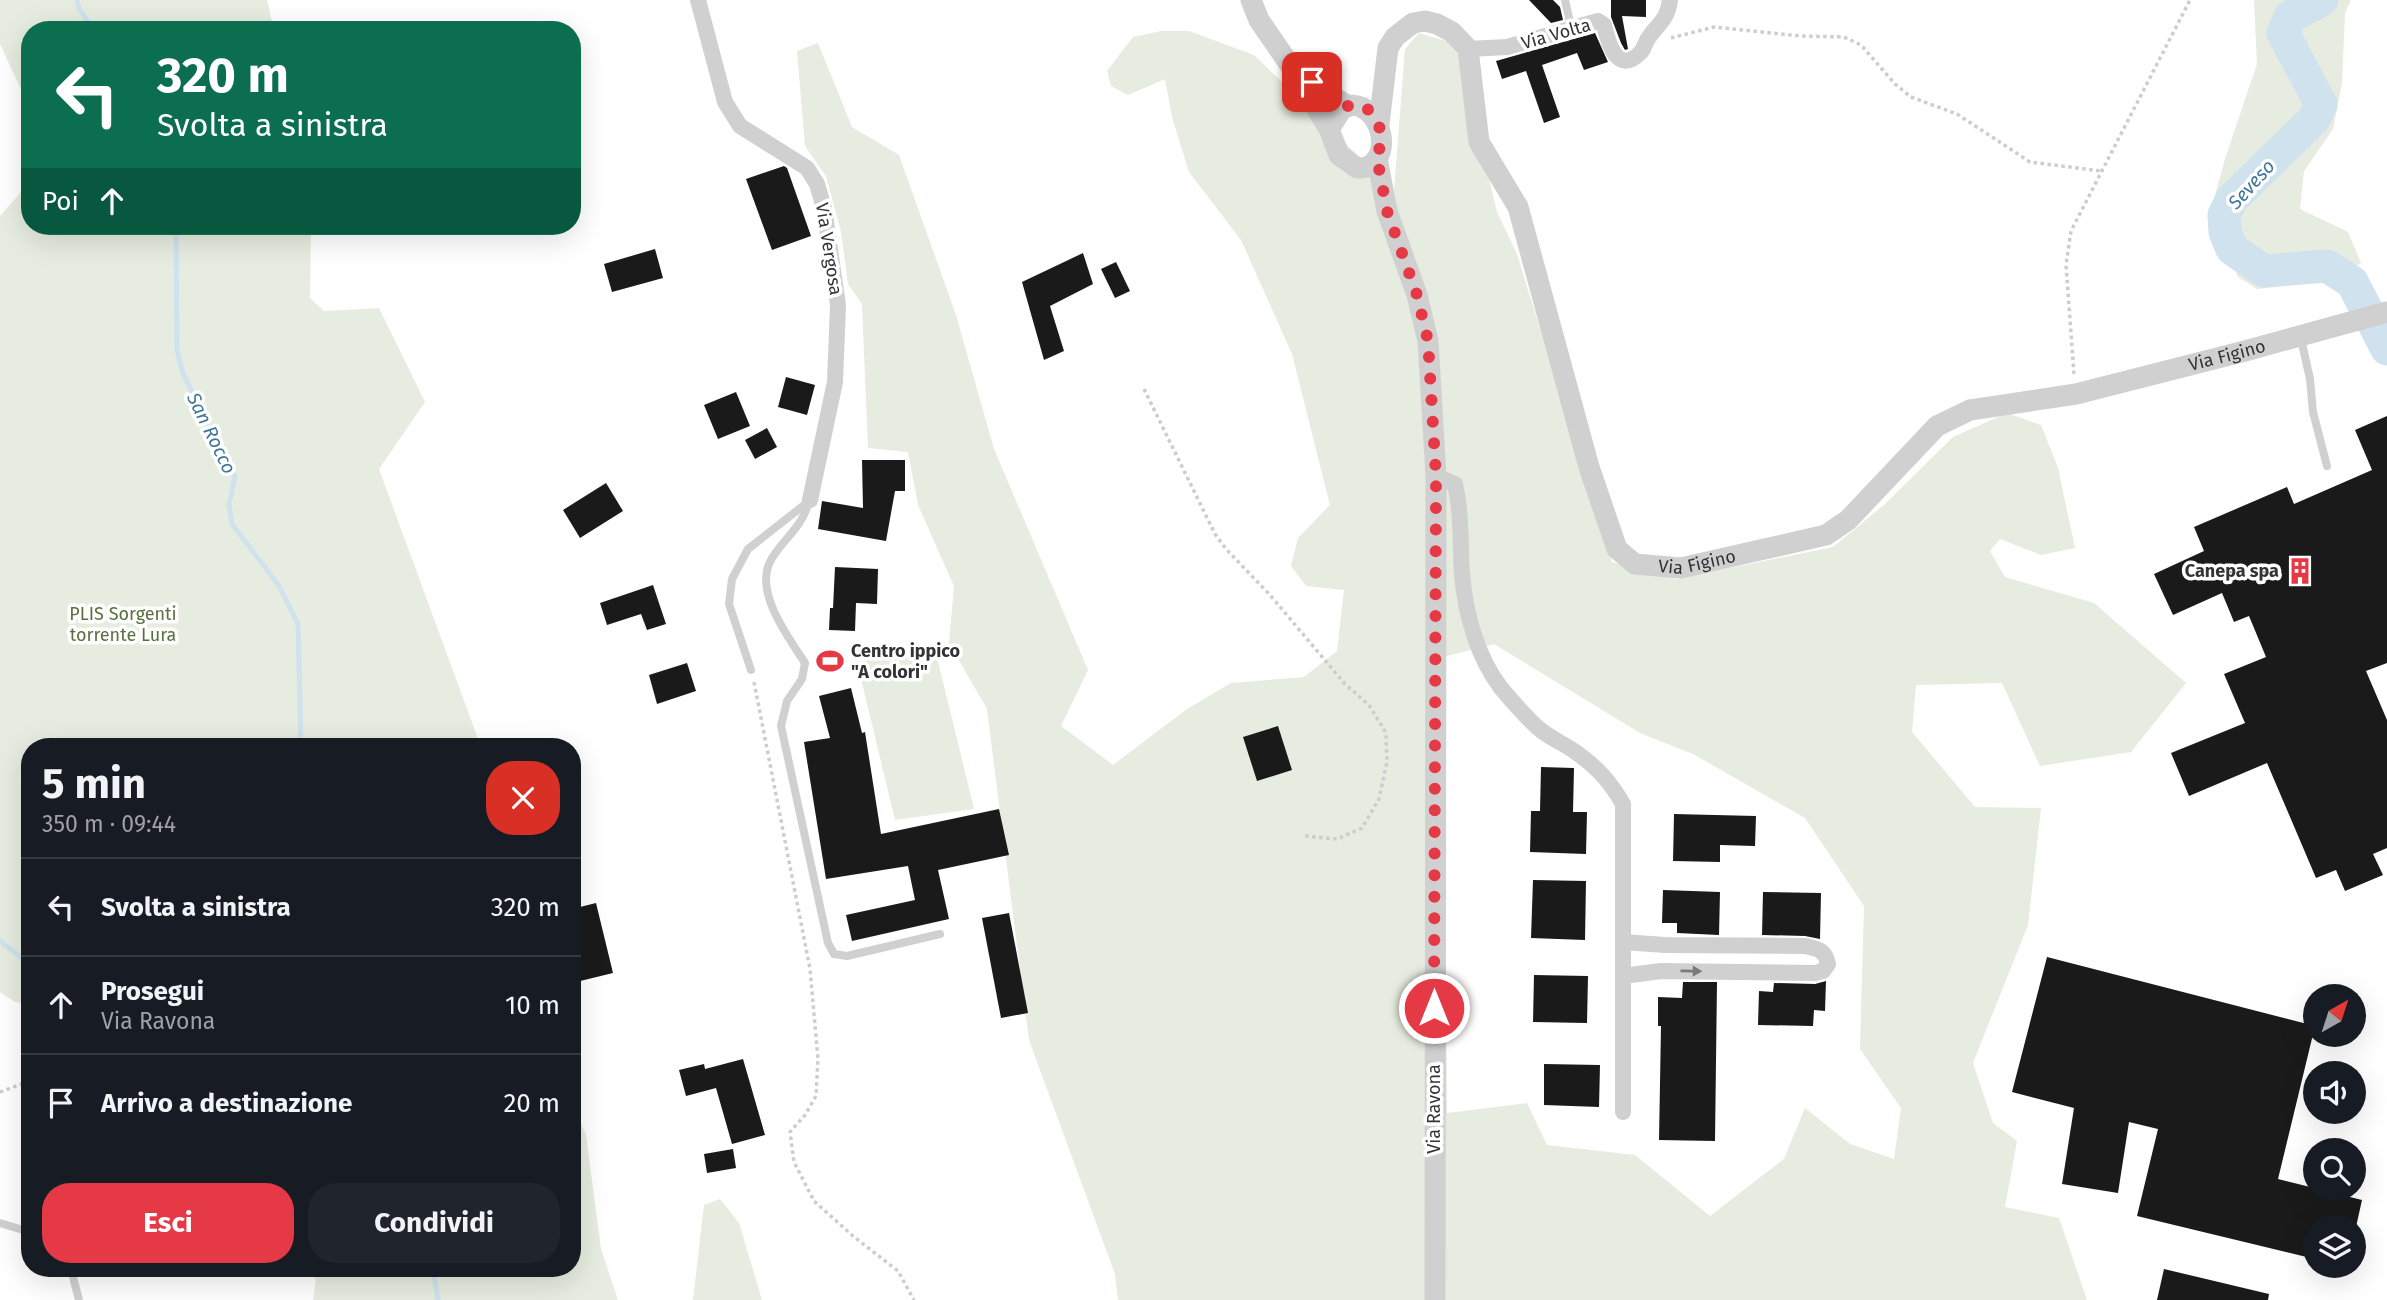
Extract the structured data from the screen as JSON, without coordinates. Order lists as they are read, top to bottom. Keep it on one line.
{"streets":{"street":["Via Volta","Via Vergosa","Via Figino","Via Ravona"]},"crossings":[["Via Volta","Via Figino"]],"water":["Seveso","San Rocco"],"parks":["PLIS Sorgenti torrente Lura"],"places":{"building":["Canepa spa"],"sports":["Centro ippico \"A colori\""]},"north":"top right","page":{"turn":["320 m","Svolta a sinistra"],"then":"Poi","heading":["5 min","350 m · 09:44"],"list":[{"name":"Svolta a sinistra","value":"320 m"},{"name":"Prosegui","note":"Via Ravona","value":"10 m"},{"name":"Arrivo a destinazione","value":"20 m"}],"buttons":["Esci","Condividi"]}}
